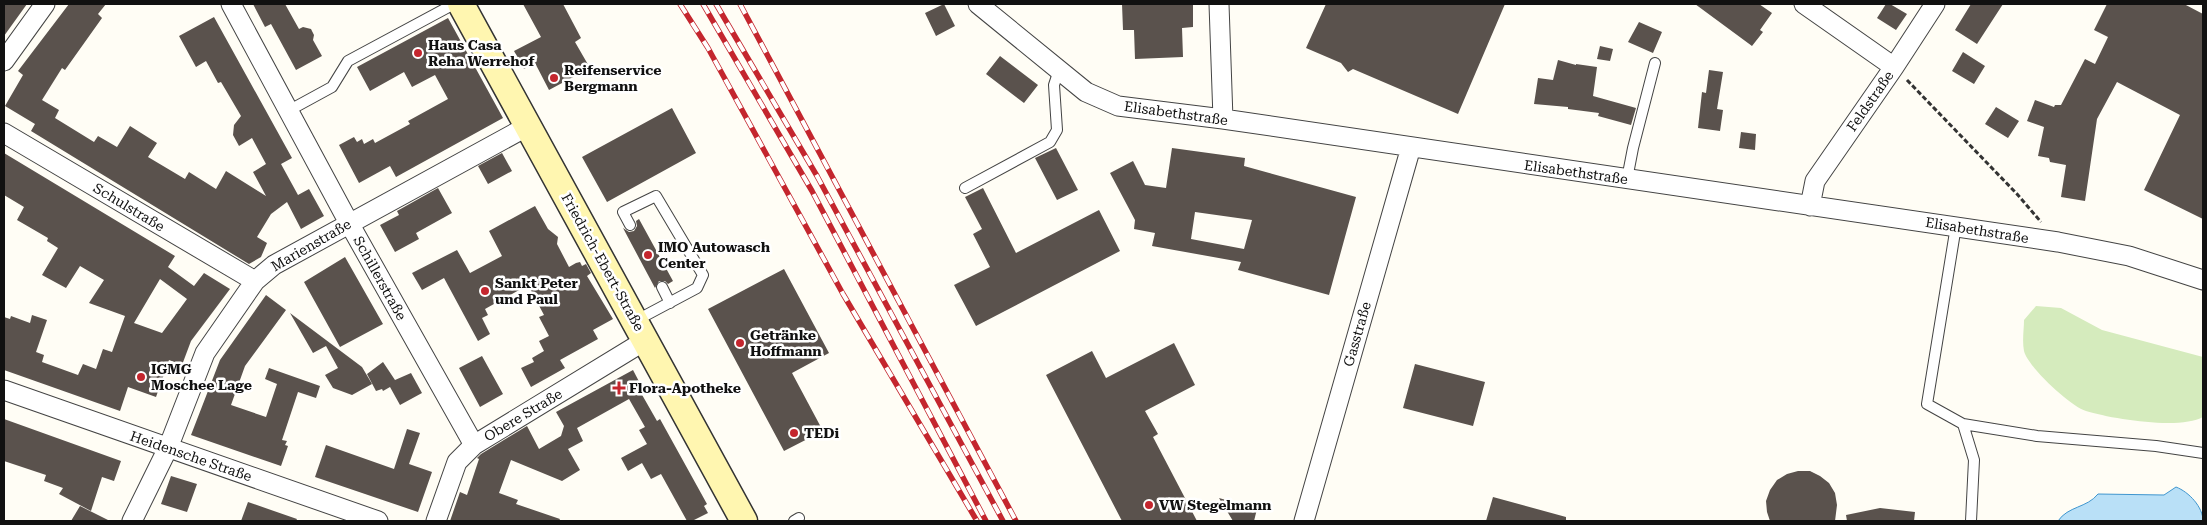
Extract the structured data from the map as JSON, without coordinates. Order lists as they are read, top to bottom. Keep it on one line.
{"streets":{"main road":["Friedrich-Ebert-Straße"],"street":["Feldstraße","Elisabethstraße","Schulstraße","Marienstraße","Schillerstraße","Gasstraße","Obere Straße","Heidensche Straße"]},"crossings":[["Feldstraße","Elisabethstraße"],["Elisabethstraße","Gasstraße"],["Schulstraße","Marienstraße"],["Marienstraße","Friedrich-Ebert-Straße"],["Marienstraße","Schillerstraße"],["Marienstraße","Heidensche Straße"],["Friedrich-Ebert-Straße","Obere Straße"],["Schillerstraße","Obere Straße"]],"places":{"other":["Haus Casa Reha Werrehof","Reifenservice Bergmann","IMO Autowasch Center","Sankt Peter und Paul","Getränke Hoffmann","IGMG Moschee Lage","TEDi","VW Stegelmann"],"health":["Flora-Apotheke"]}}
